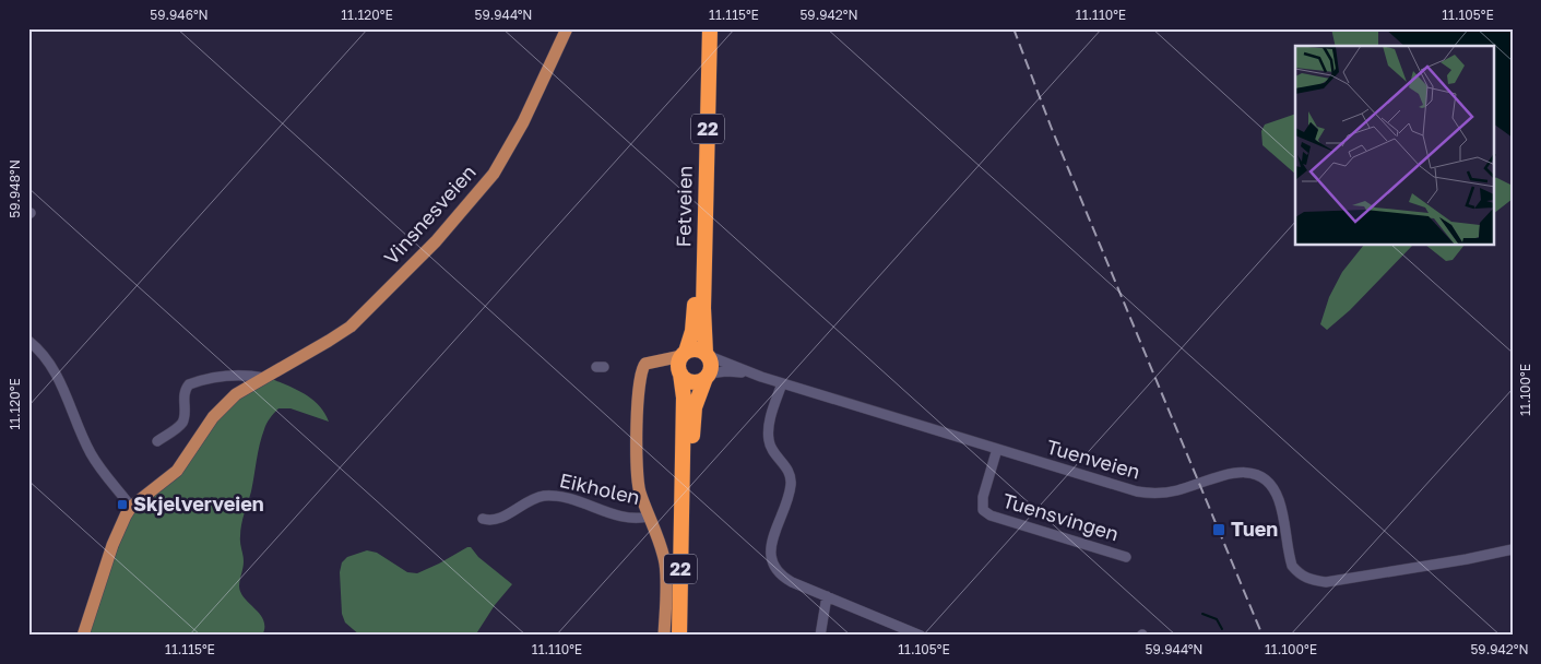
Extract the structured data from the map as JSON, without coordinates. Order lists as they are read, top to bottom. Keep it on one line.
{"streets":{"highway":["22","Fetveien"],"main road":["Vinsnesveien"],"street":["Tuenveien","Eikholen","Tuensvingen"]},"crossings":[["22","Fetveien"],["22","Tuenveien"],["Fetveien","Tuenveien"],["Tuenveien","Tuensvingen"]],"places":{"transit":["Skjelverveien","Tuen"]},"coordinates":["59.946°N","11.120°E","59.944°N","11.115°E","59.942°N","11.110°E","11.105°E","59.948°N","11.100°E"]}
